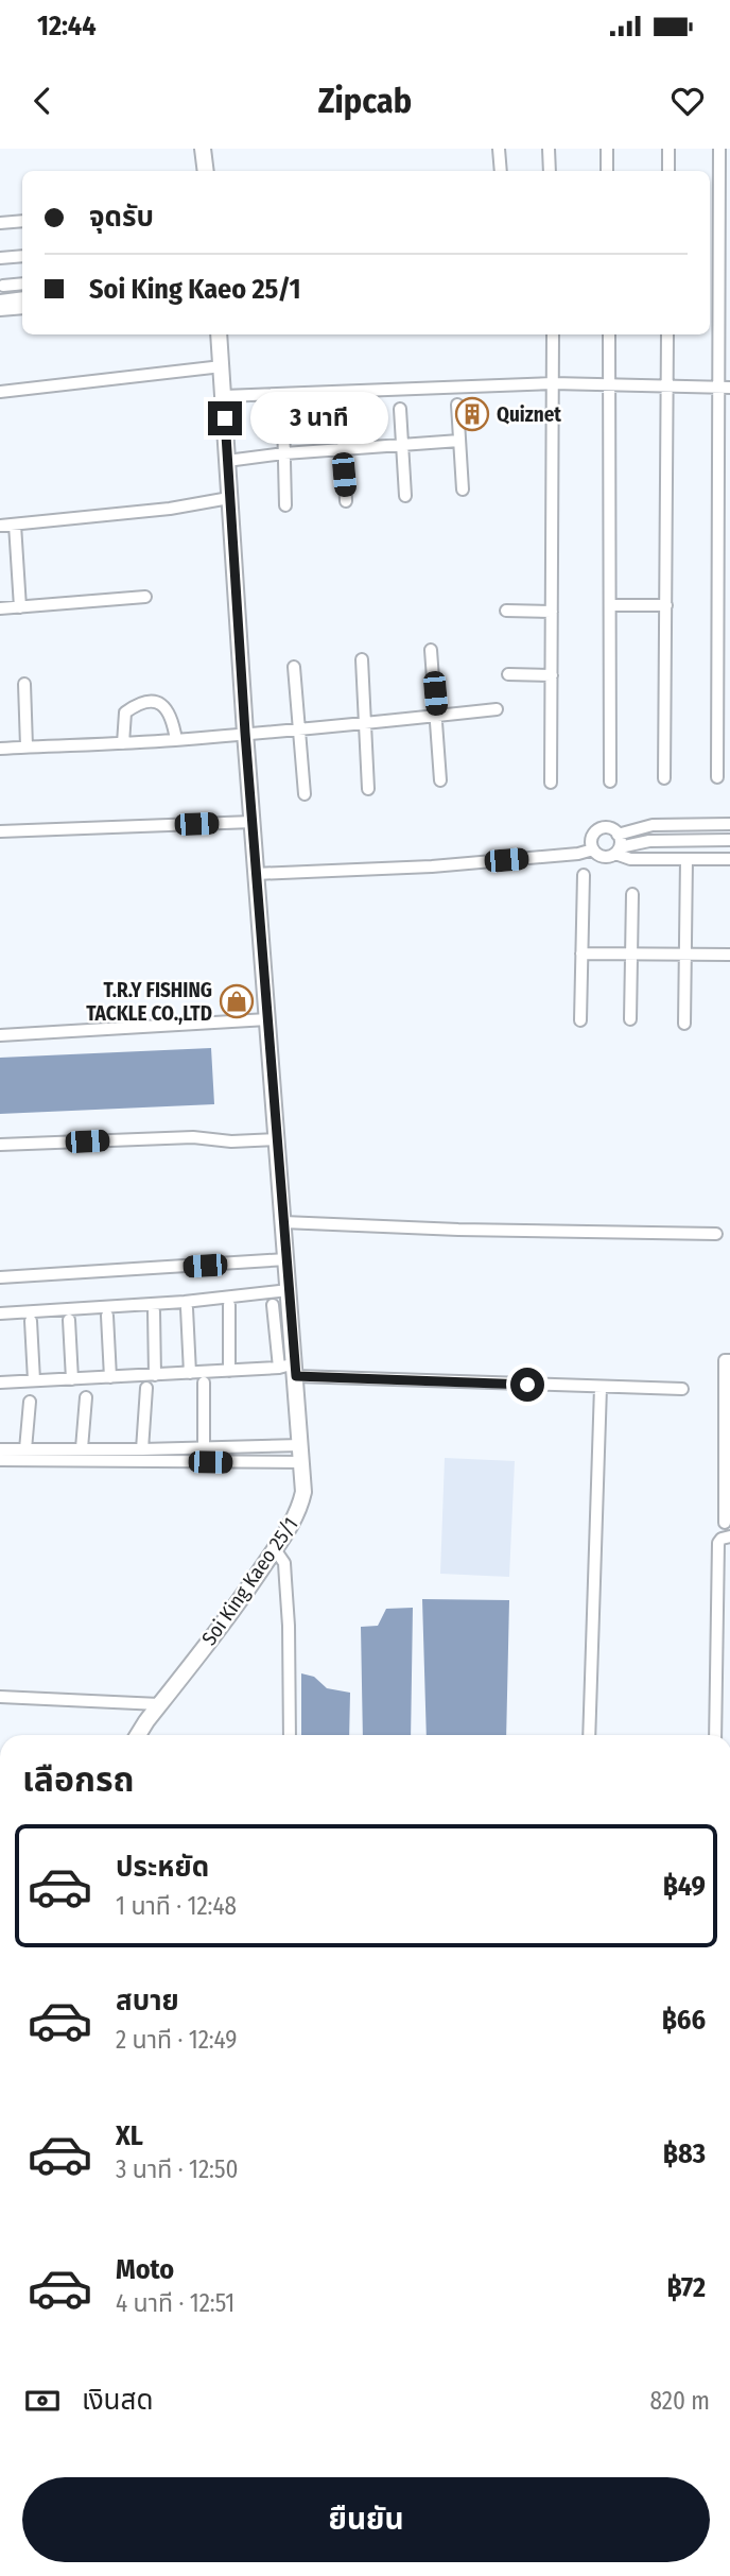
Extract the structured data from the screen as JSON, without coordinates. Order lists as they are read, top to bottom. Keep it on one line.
{"streets":{"street":["Soi King Kaeo 25/1"]},"places":{"building":["Quiznet"],"shop":["T.R.Y FISHING TACKLE CO.,LTD"]},"page":{"status":"12:44","header":"Zipcab","banner":["จุดรับ","Soi King Kaeo 25/1"],"bubble":"3 นาที","heading":"เลือกรถ","list":[{"name":"ประหยัด","note":"1 นาที · 12:48","value":"฿49"},{"name":"สบาย","note":"2 นาที · 12:49","value":"฿66"},{"name":"XL","note":"3 นาที · 12:50","value":"฿83"},{"name":"Moto","note":"4 นาที · 12:51","value":"฿72"}],"pay":["เงินสด","820 m"],"buttons":"ยืนยัน"}}
